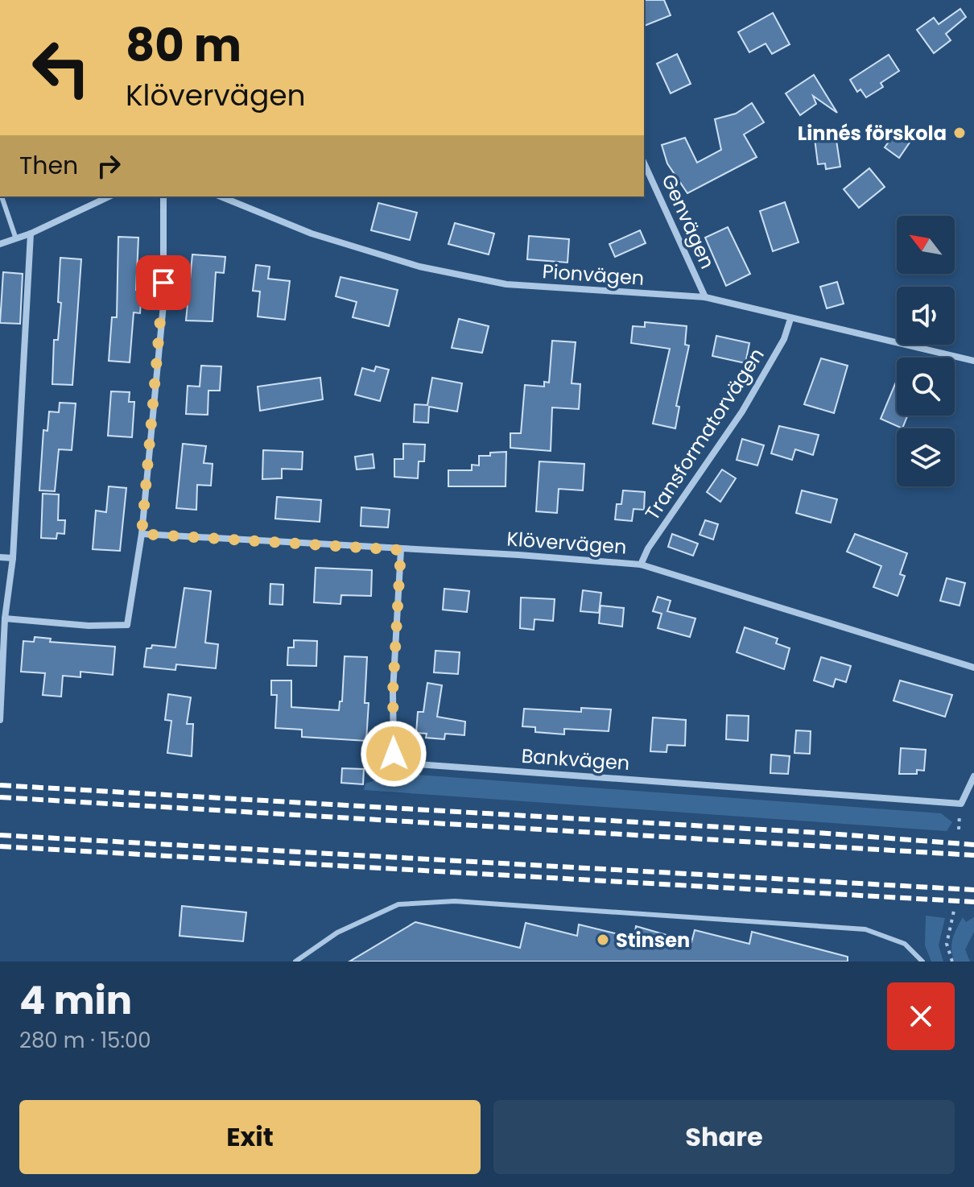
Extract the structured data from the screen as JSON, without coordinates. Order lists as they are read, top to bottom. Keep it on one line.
{"streets":{"street":["Genvägen","Pionvägen","Transformatorvägen","Klövervägen","Bankvägen"]},"crossings":[["Genvägen","Pionvägen"],["Pionvägen","Transformatorvägen"],["Transformatorvägen","Klövervägen"],["Klövervägen","Bankvägen"]],"places":["Linnés förskola","Stinsen"],"north":"top left","page":{"turn":["80 m","Klövervägen"],"then":"Then","heading":["4 min","280 m · 15:00"],"buttons":["Exit","Share"]}}
